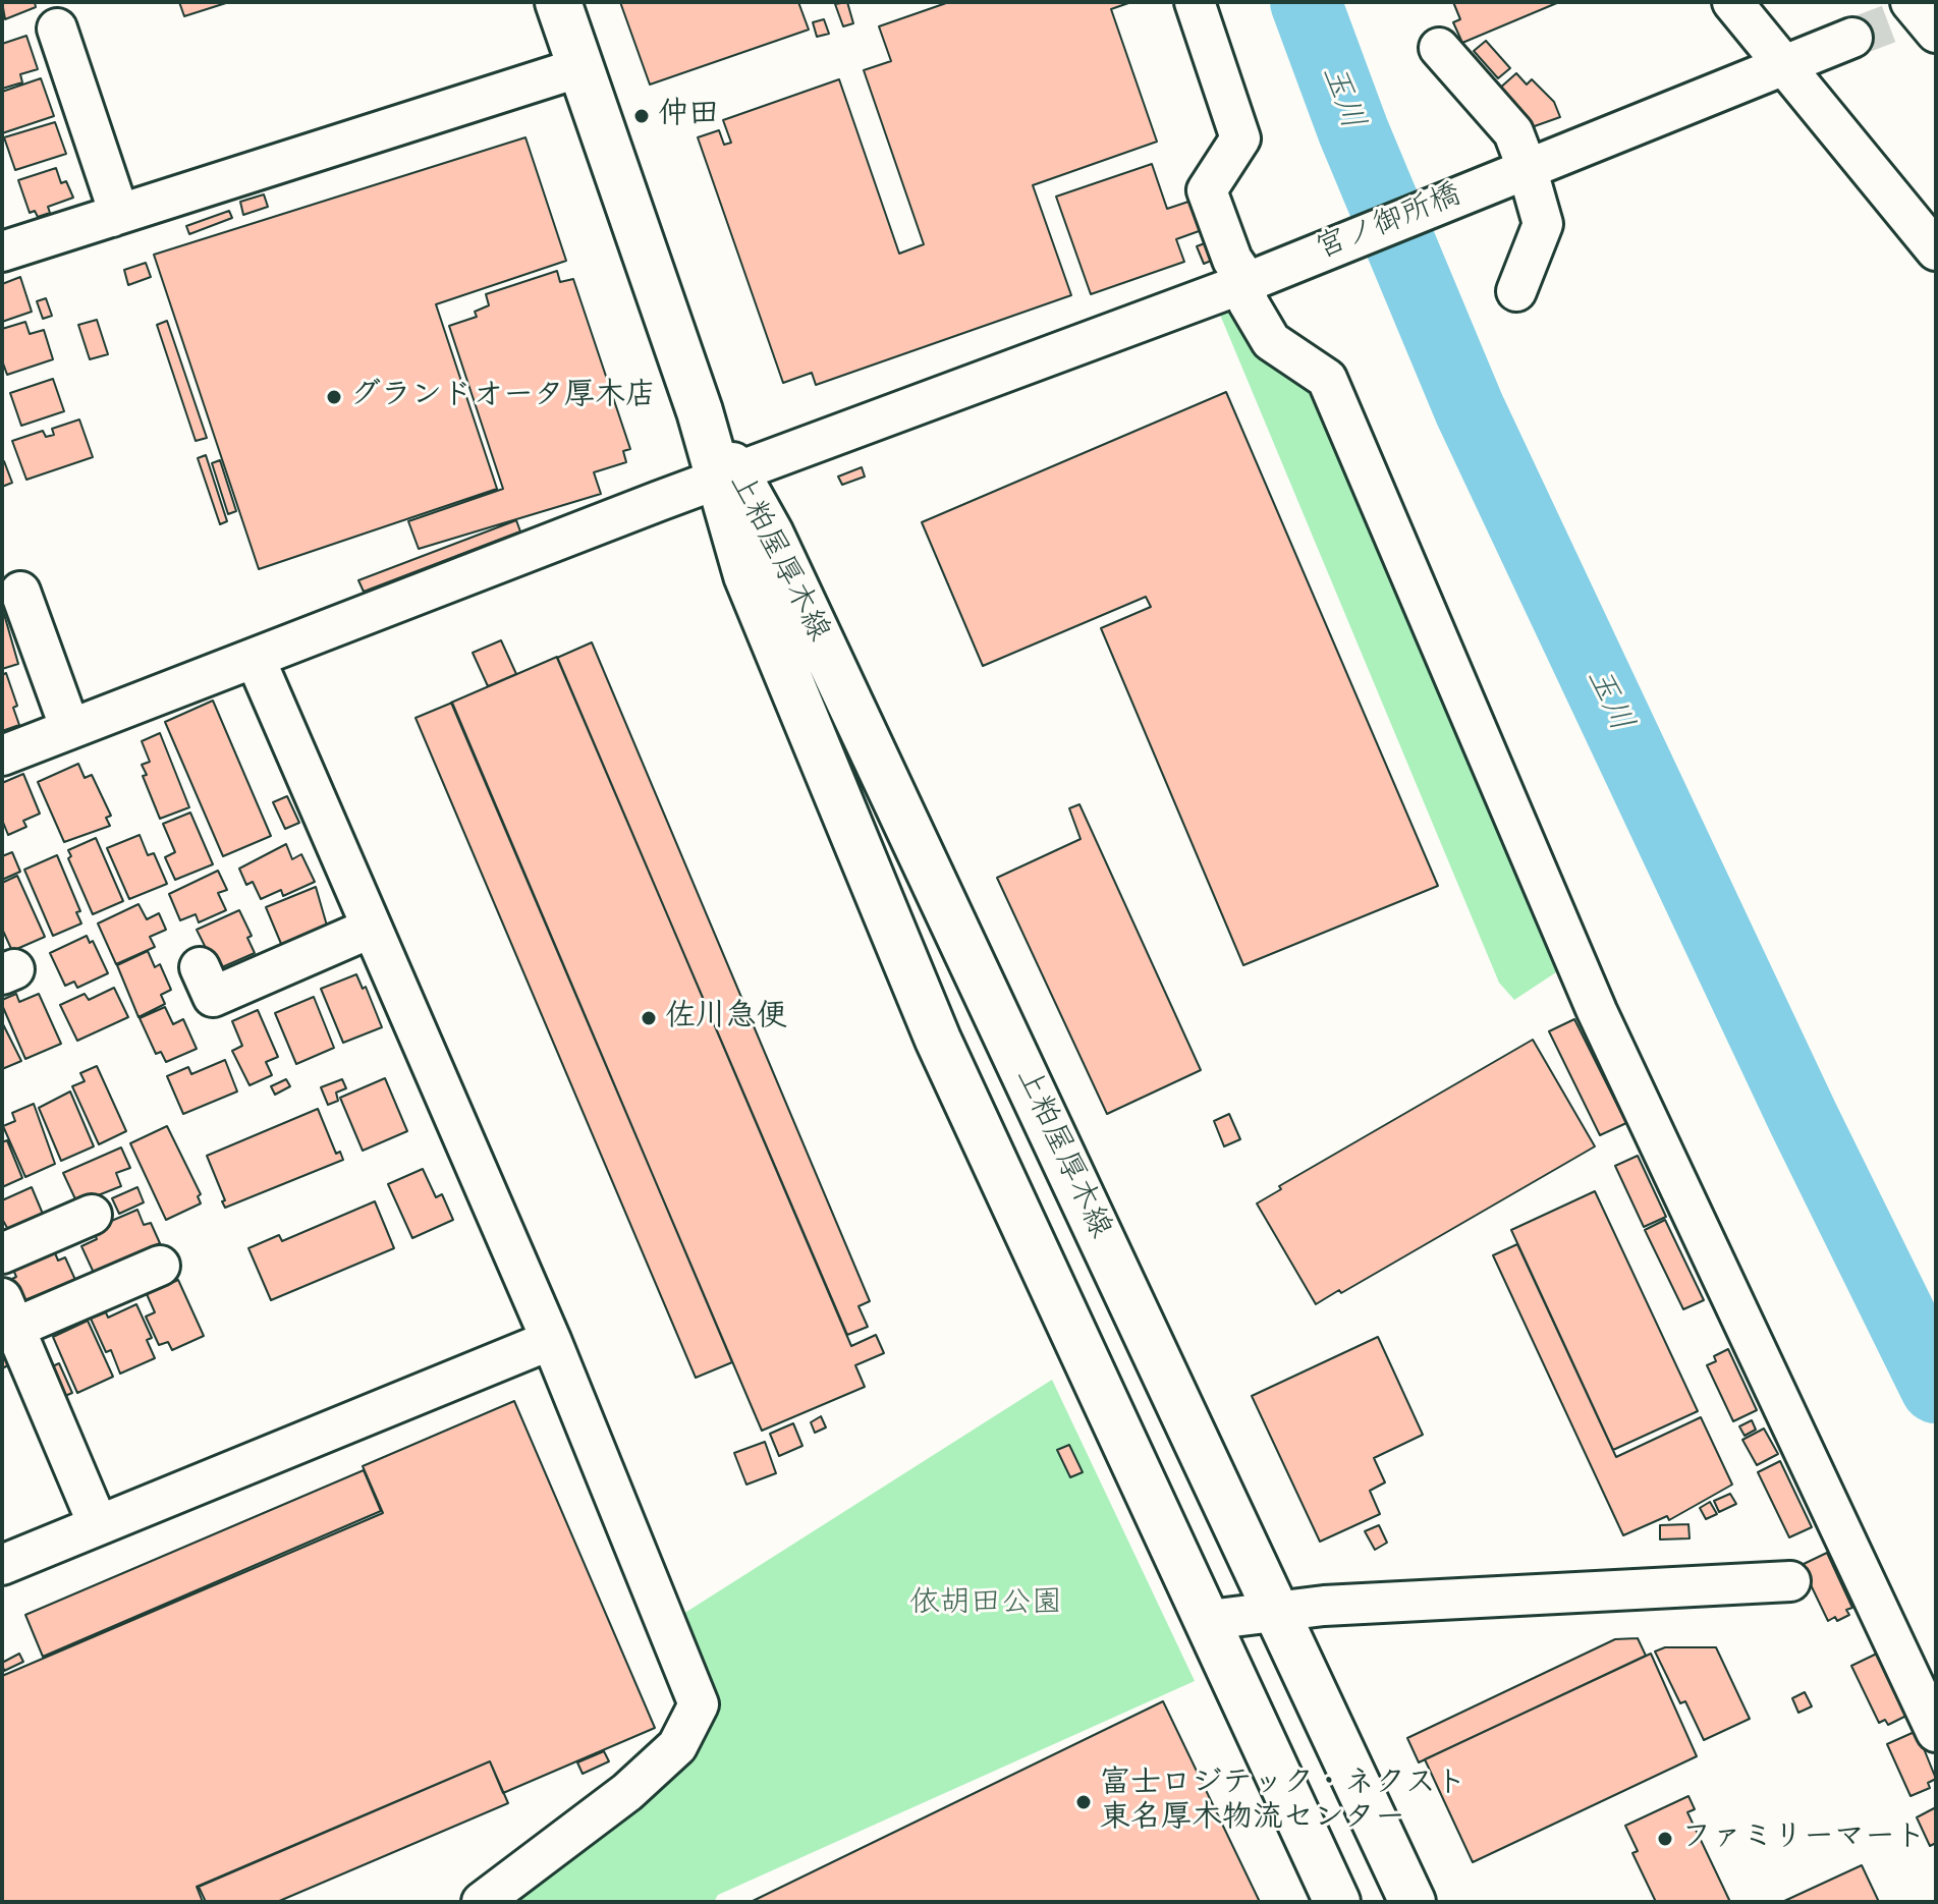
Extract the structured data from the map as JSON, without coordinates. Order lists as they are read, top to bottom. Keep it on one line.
{"streets":{"main road":["上粕屋厚木線"],"street":["宮ノ御所橋"]},"crossings":[["宮ノ御所橋","上粕屋厚木線"]],"water":["玉川"],"parks":["依胡田公園"],"places":["仲田","グランドオータ厚木店","佐川急便","富士ロジテック・ネクスト 東名厚木物流センター","ファミリーマート"]}
